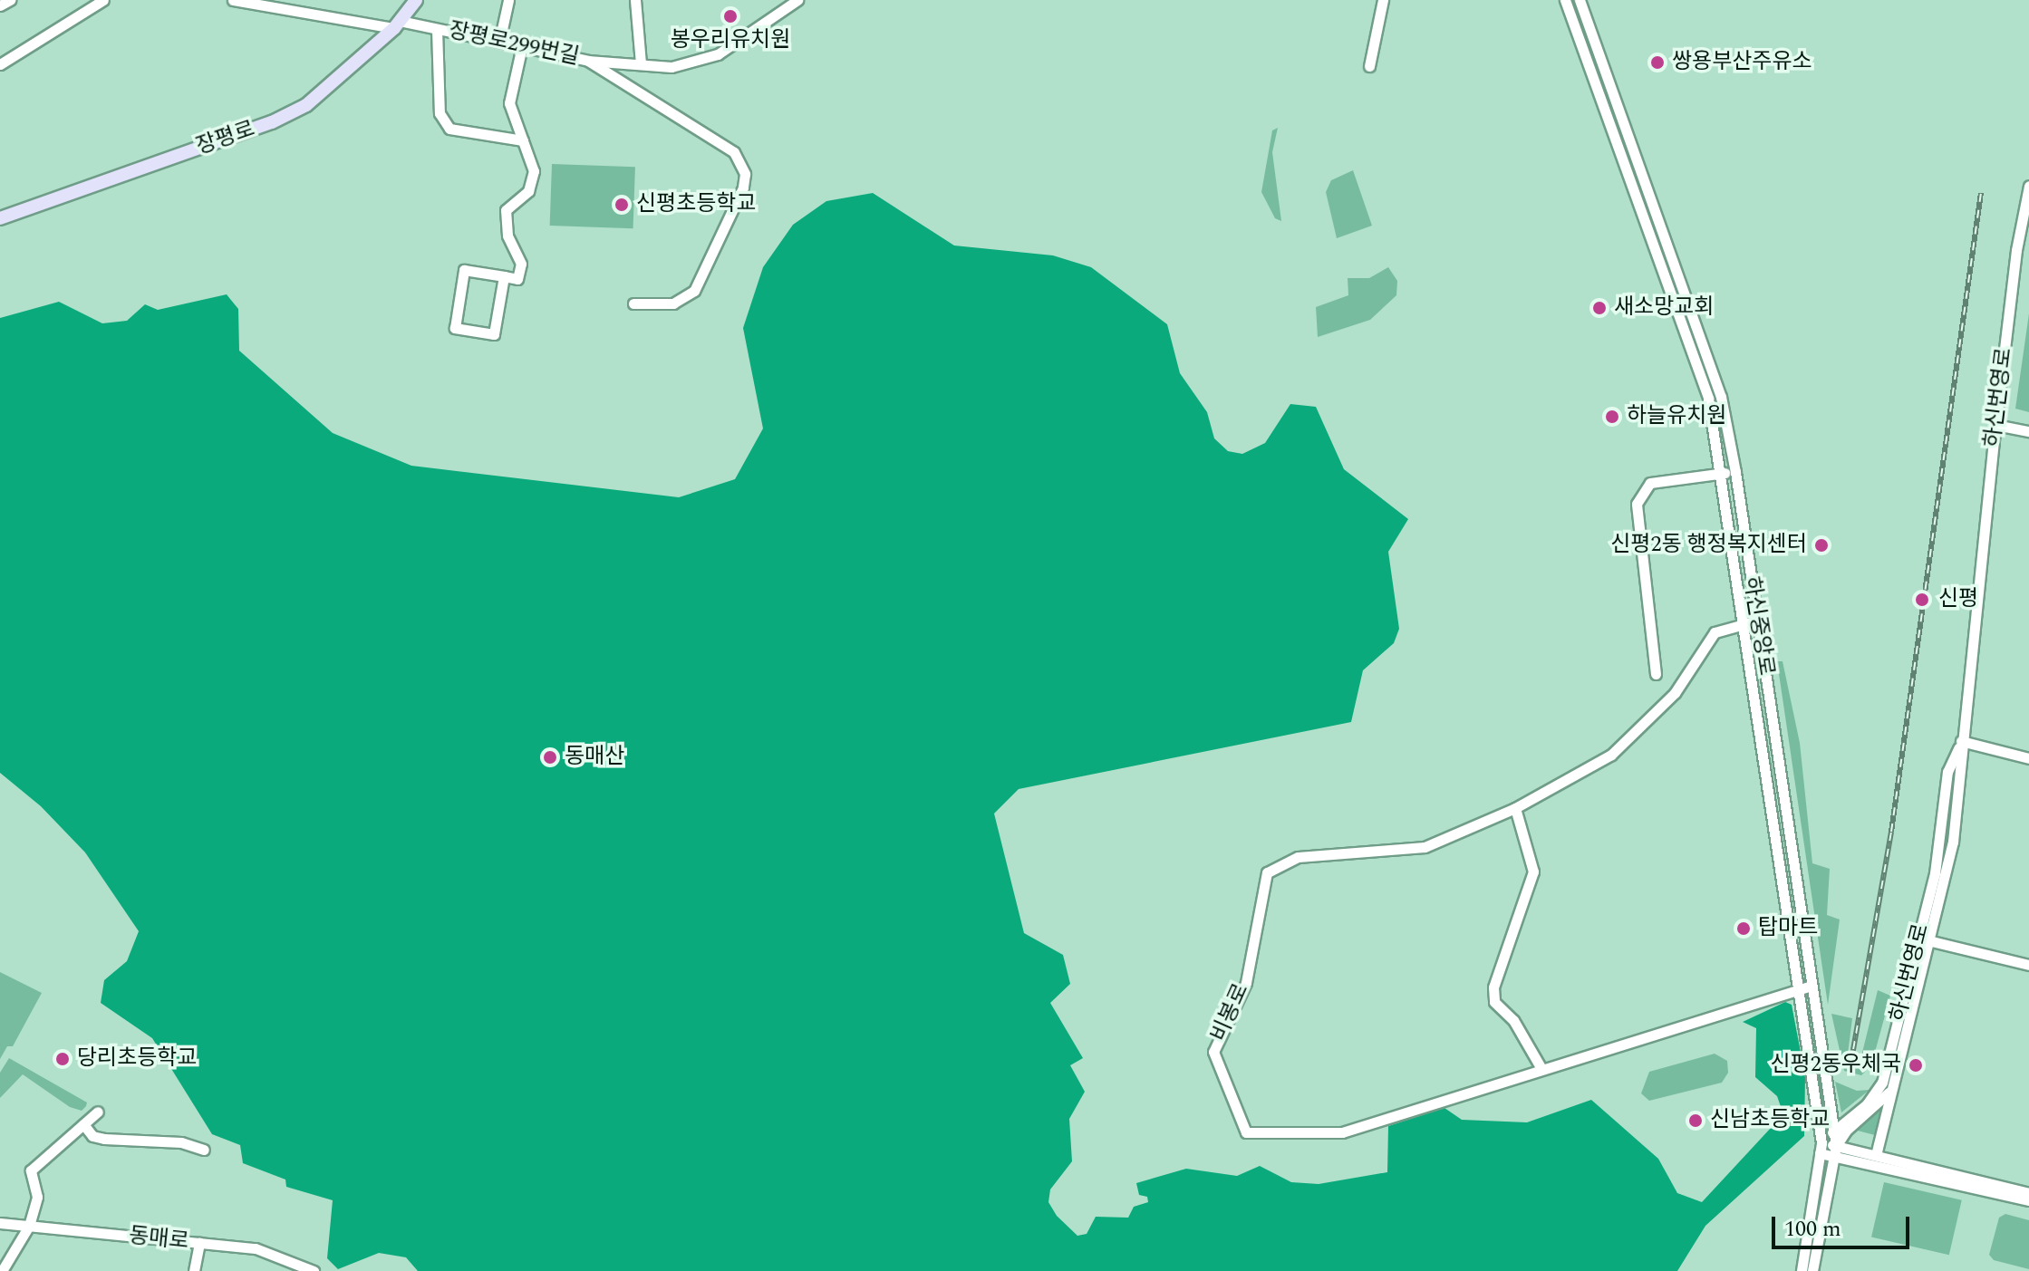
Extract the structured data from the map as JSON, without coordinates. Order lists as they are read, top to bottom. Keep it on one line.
{"streets":{"main road":["장평로"],"street":["장평로299번길","하신번영로","하신중앙로","비봉로","동매로"]},"crossings":[["장평로299번길","장평로"],["하신번영로","하신중앙로"],["하신중앙로","비봉로"]],"places":["봉우리유치원","쌍용부산주유소","신평초등학교","새소망교회","하늘유치원","신평2동 행정복지센터","신평","동매산","탑마트","당리초등학교","신평2동우체국","신남초등학교"],"scale_bar":"100 m"}
